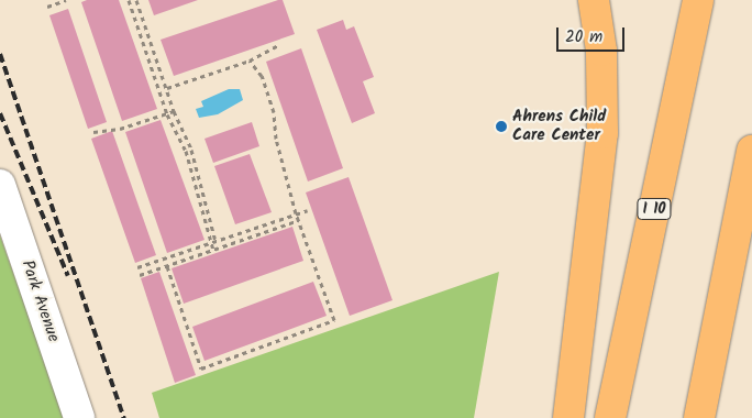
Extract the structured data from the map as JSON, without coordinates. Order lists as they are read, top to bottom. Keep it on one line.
{"streets":{"highway":["I 10"],"street":["Park Avenue"]},"places":["Ahrens Child Care Center"],"scale_bar":"20 m"}
